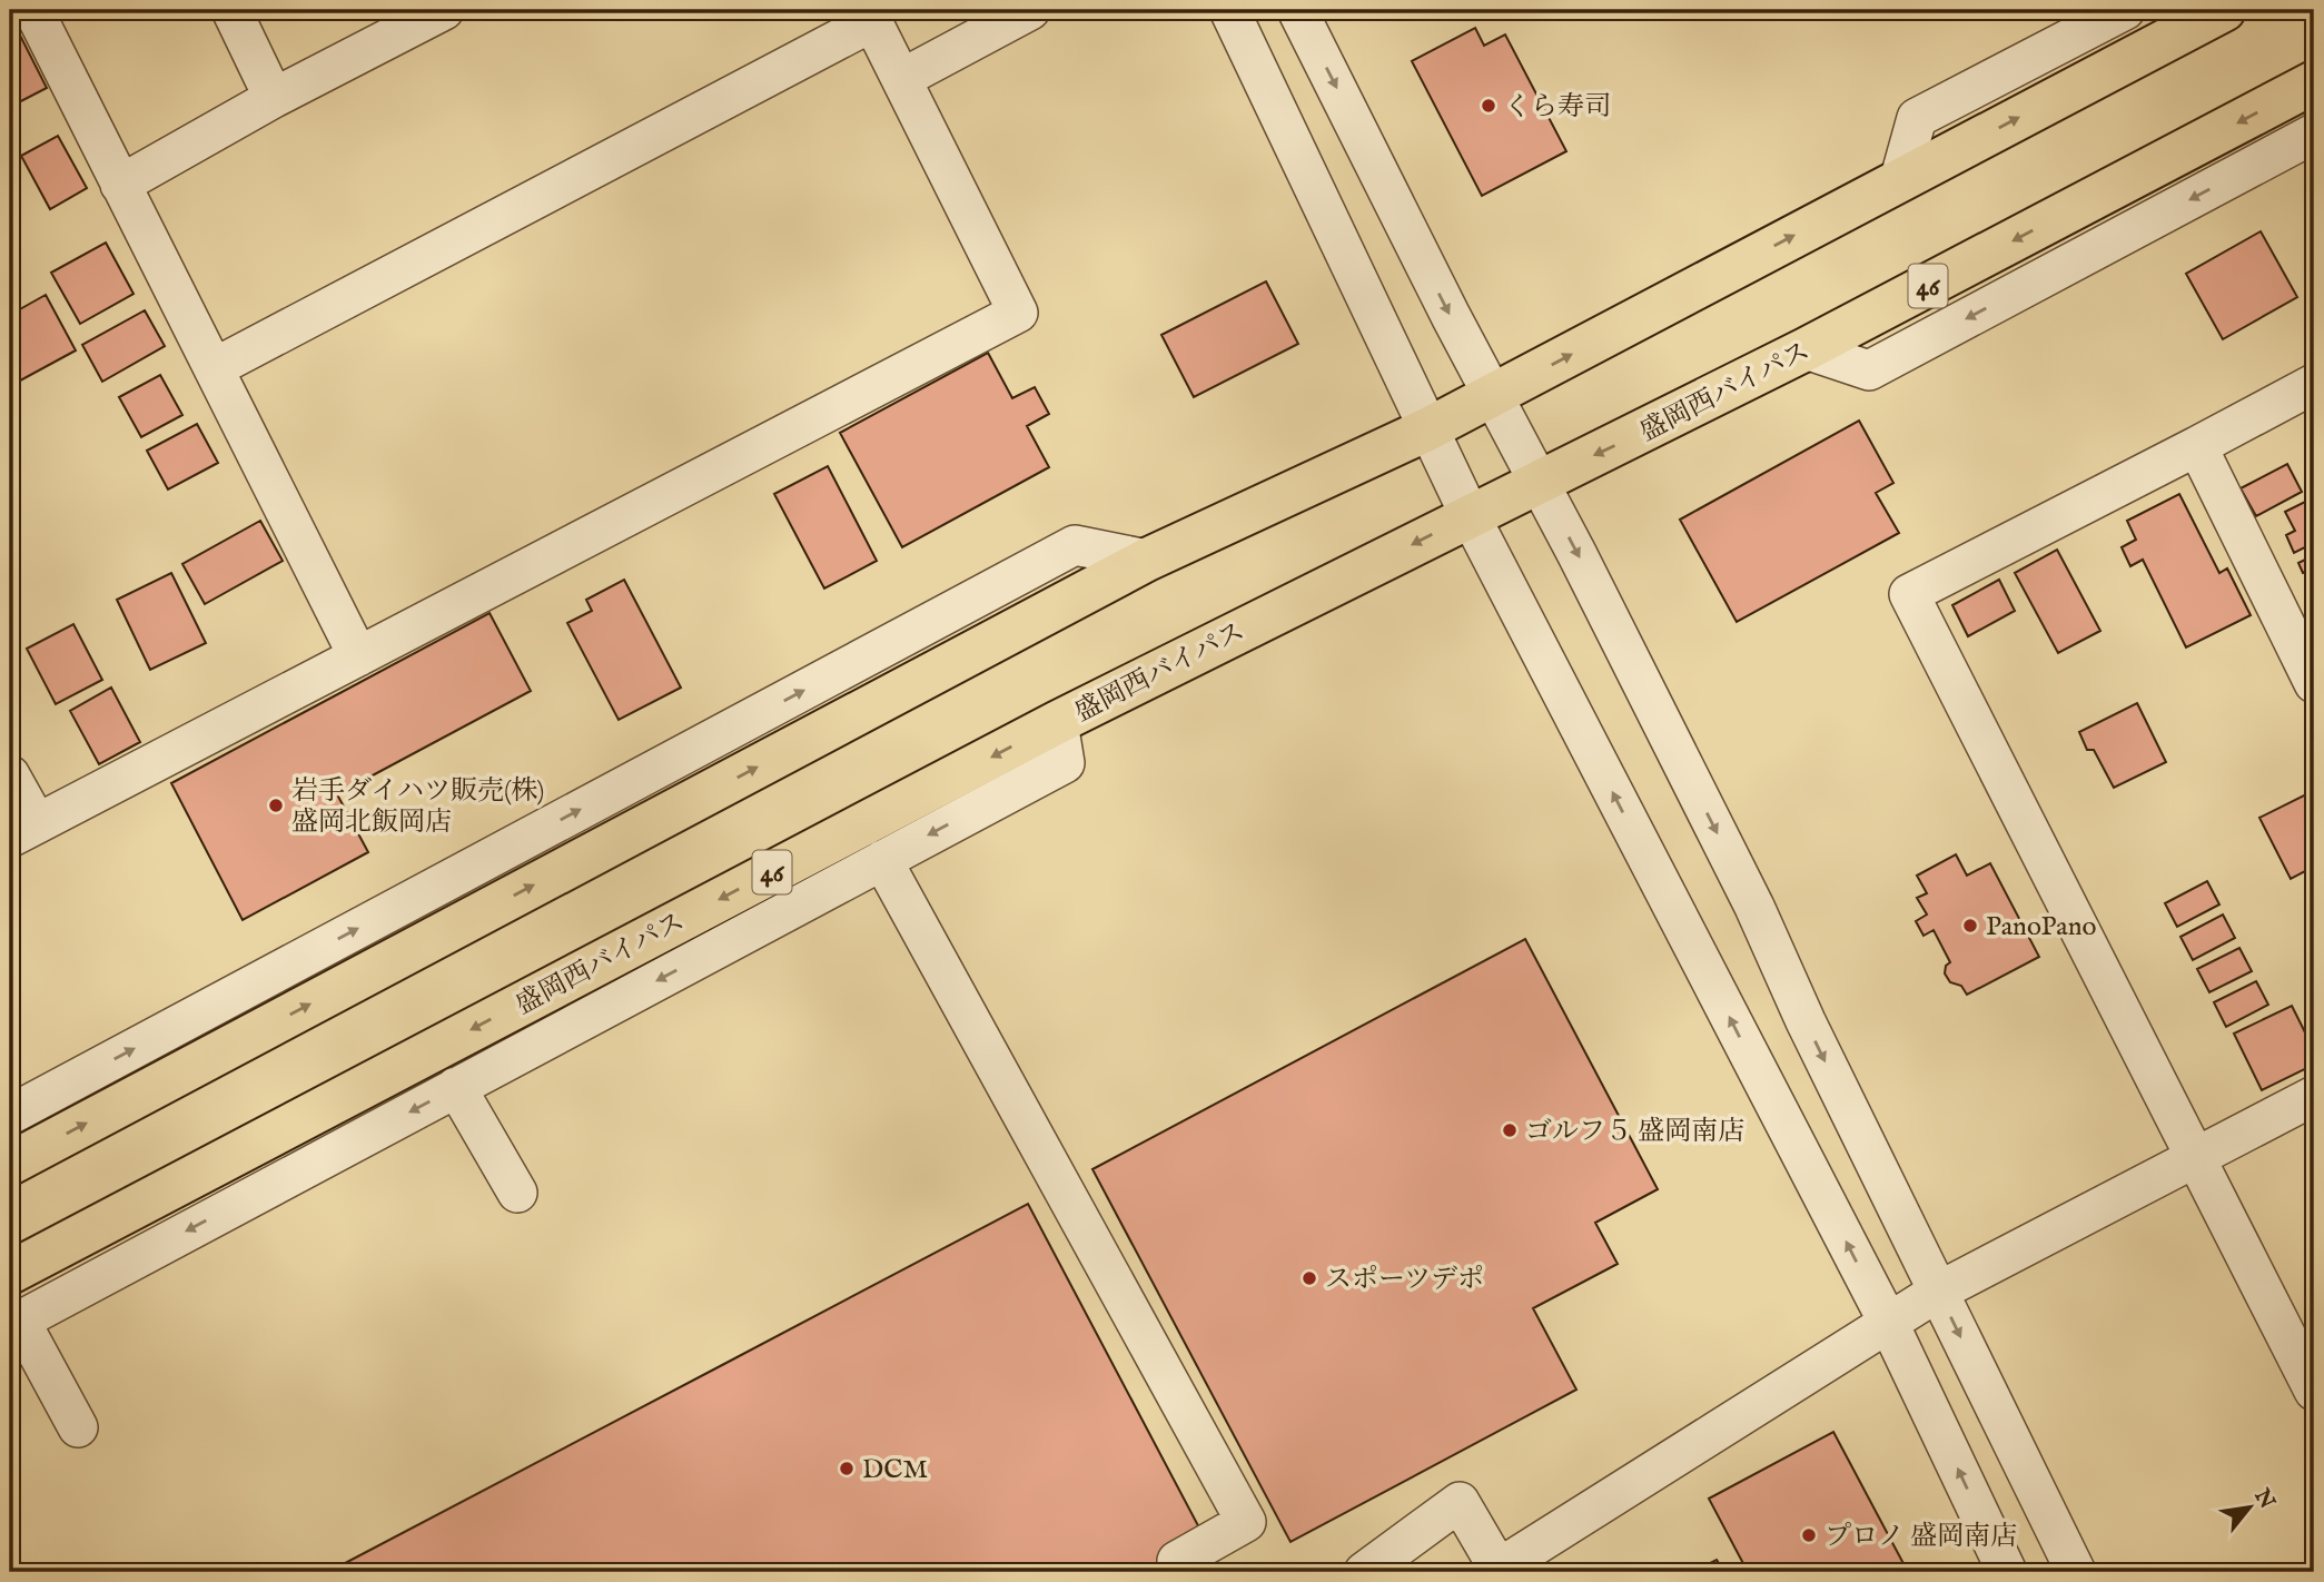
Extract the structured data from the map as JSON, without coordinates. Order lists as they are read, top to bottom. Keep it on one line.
{"streets":{"highway":["46","盛岡西バイパス"]},"places":["くら寿司","岩手ダイハツ販売(株) 盛岡北飯岡店","PanoPano","ゴルフ５ 盛岡南店","スポーツデポ","DCM","プロノ 盛岡南店"],"north":"top right"}
